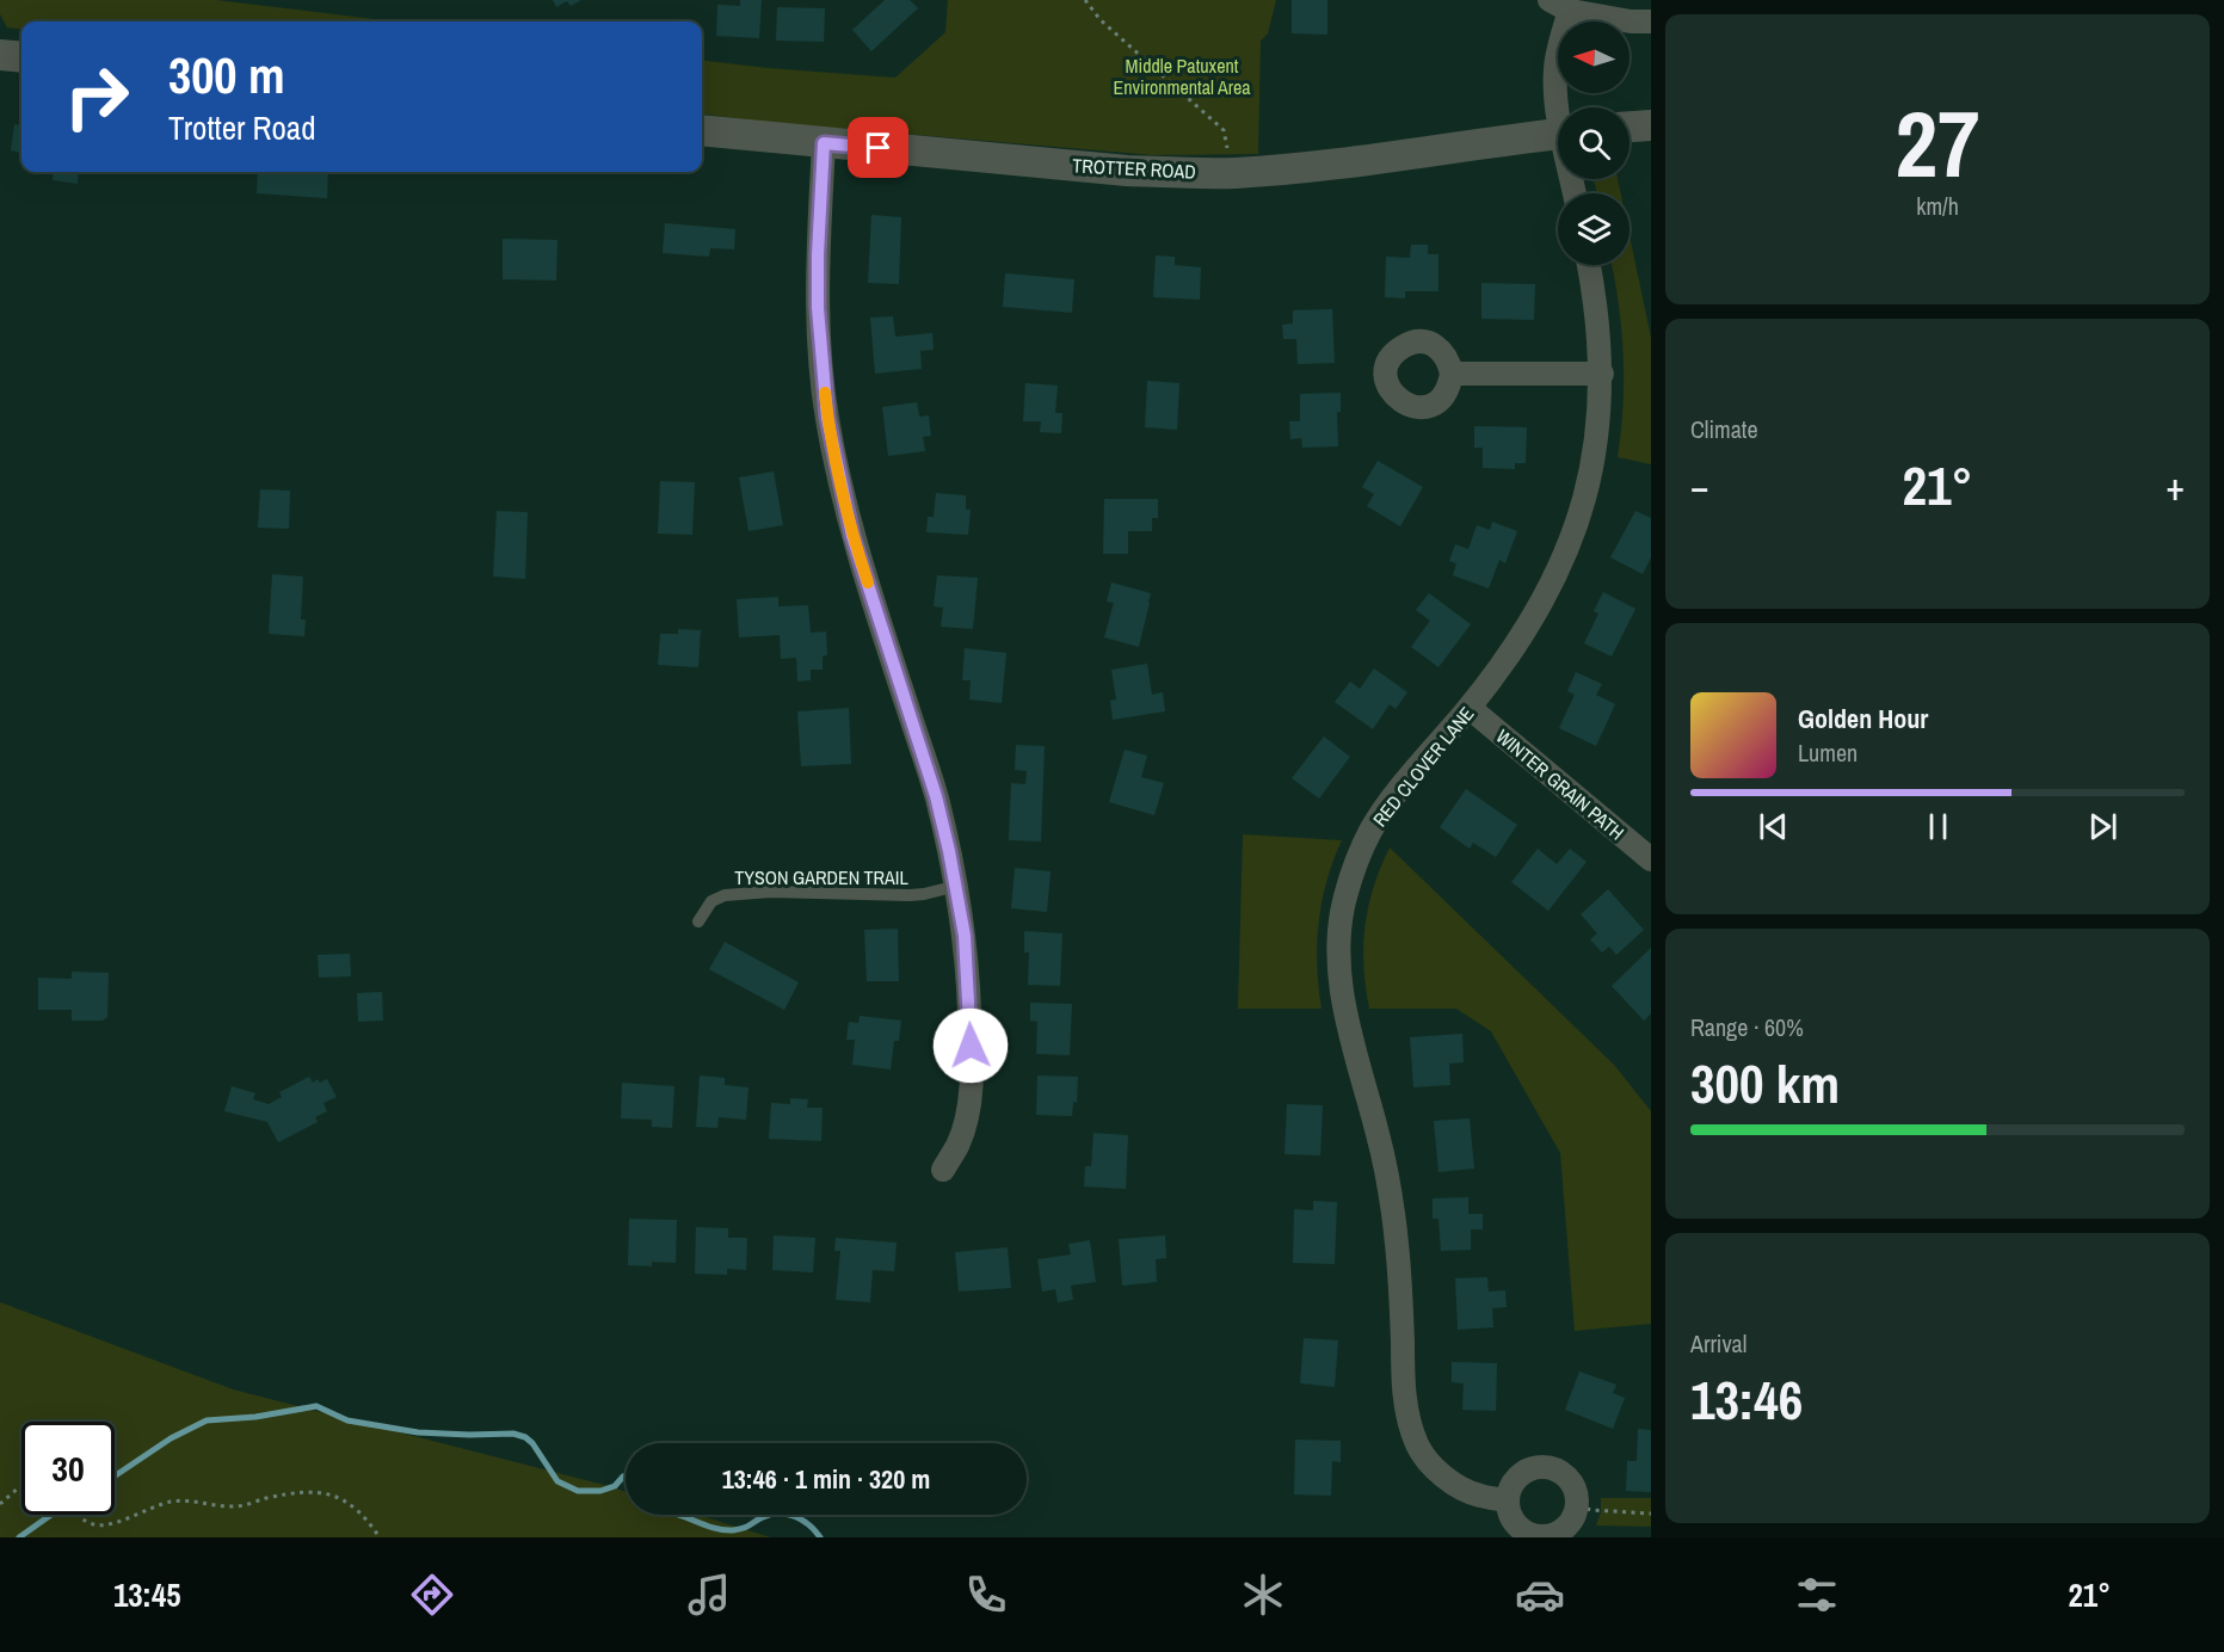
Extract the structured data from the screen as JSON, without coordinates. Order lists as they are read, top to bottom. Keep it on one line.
{"streets":{"street":["TROTTER ROAD","RED CLOVER LANE","WINTER GRAIN PATH"],"lane":["TYSON GARDEN TRAIL"]},"crossings":[["RED CLOVER LANE","WINTER GRAIN PATH"]],"parks":["Middle Patuxent Environmental Area"],"north":"left","page":{"tile":[["27","km/h"],"Climate",["Range · 60%","300 km"],["Arrival","13:46"]],"turn":["300 m","Trotter Road"],"heat":["−","21°","+"],"song":["Golden Hour","Lumen"],"limit":"30","trip":"13:46 · 1 min · 320 m","tabs":["13:45","21°"]}}
